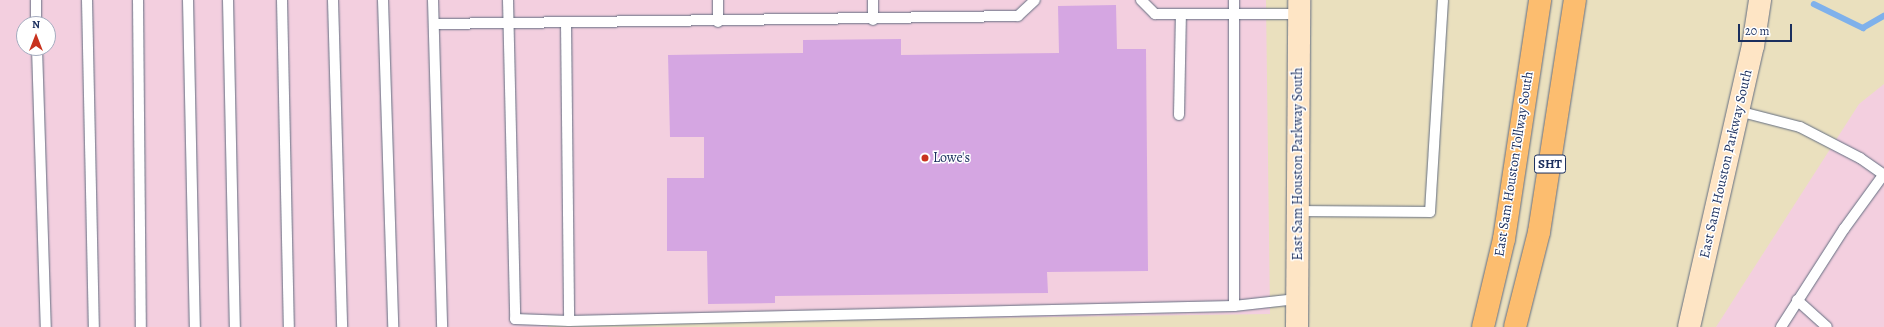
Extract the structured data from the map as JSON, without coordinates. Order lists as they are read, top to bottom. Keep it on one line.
{"streets":{"highway":["East Sam Houston Tollway South","SHT"],"main road":["East Sam Houston Parkway South"]},"places":["Lowe's"],"scale_bar":"20 m","north":"top"}
